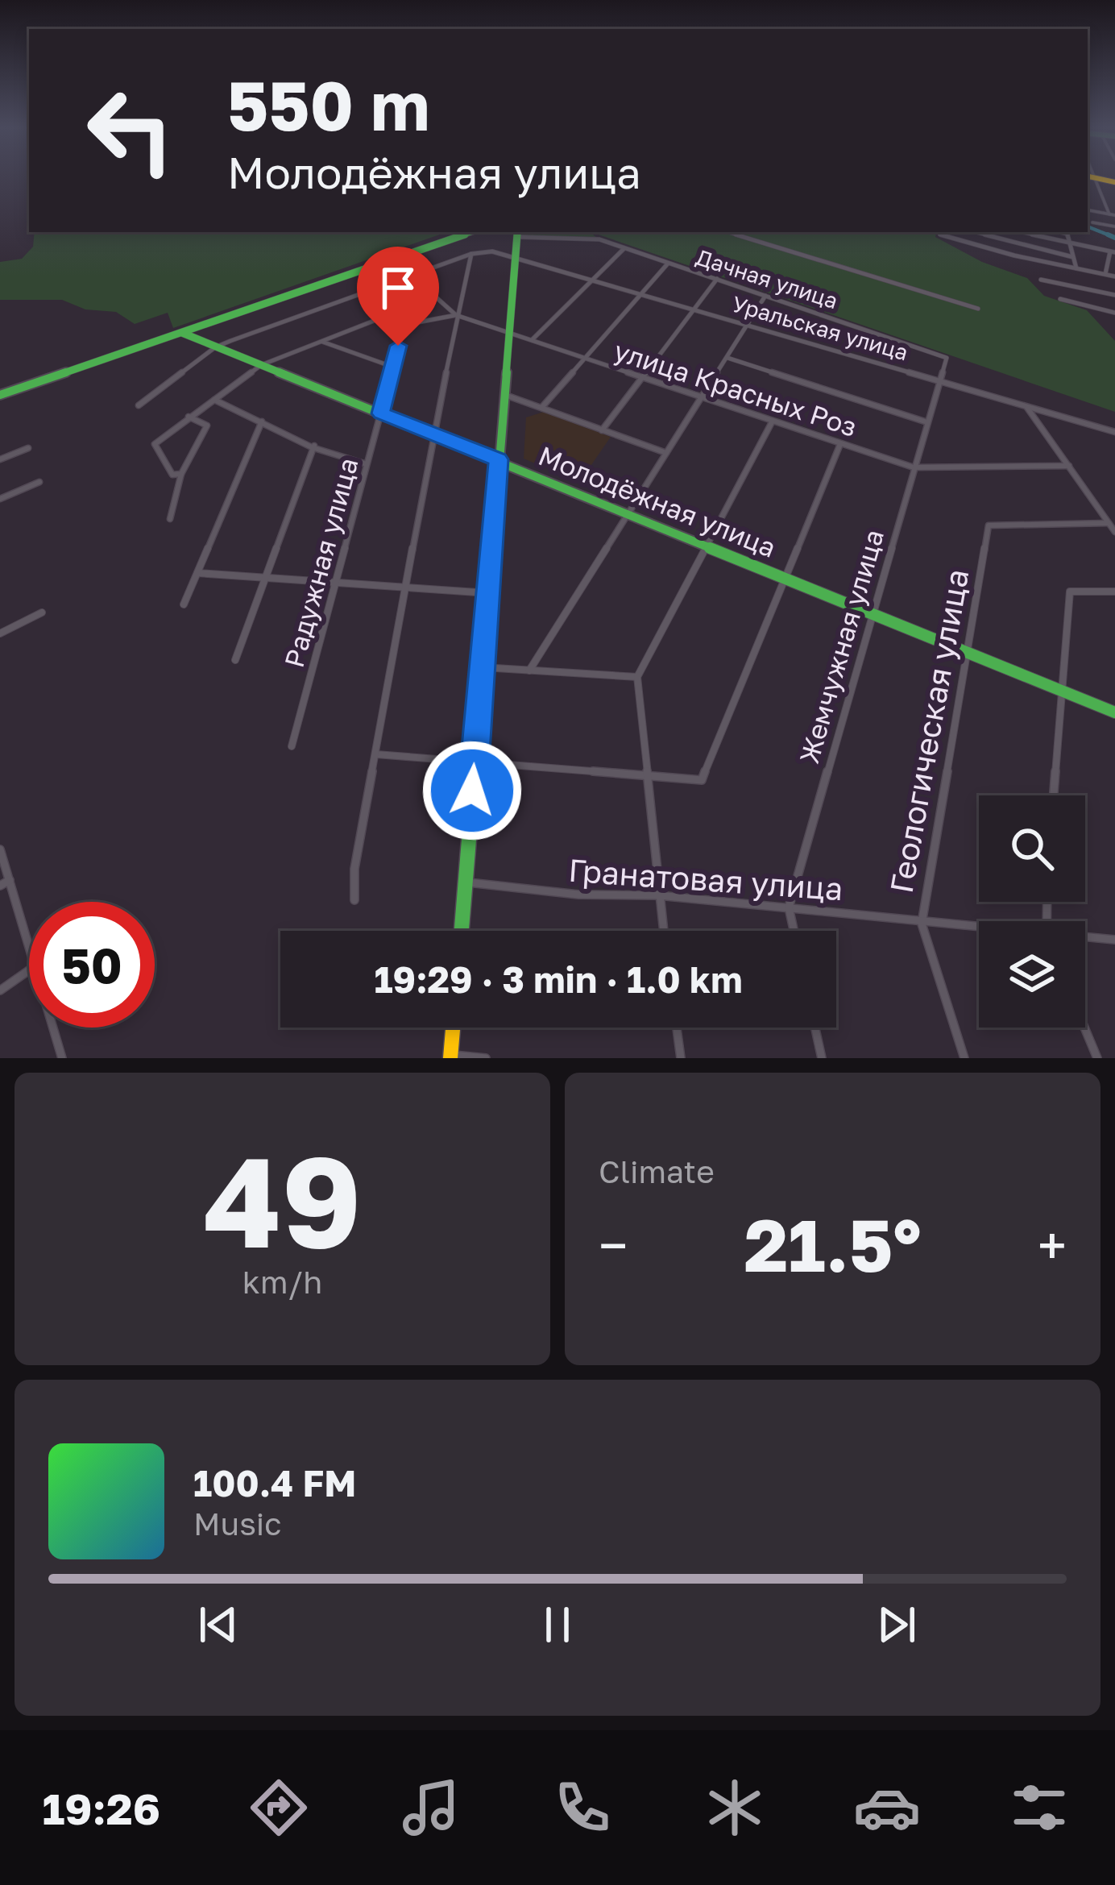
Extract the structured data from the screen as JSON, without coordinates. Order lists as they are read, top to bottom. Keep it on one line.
{"streets":{"main road":["Молодёжная улица"],"street":["Дачная улица","Уральская улица","улица Красных Роз","Радужная улица","Жемчужная улица","Геологическая улица","Гранатовая улица"]},"crossings":[["Дачная улица","Жемчужная улица"],["Уральская улица","Жемчужная улица"],["улица Красных Роз","Жемчужная улица"],["Молодёжная улица","Радужная улица"],["Молодёжная улица","Жемчужная улица"],["Молодёжная улица","Геологическая улица"],["Жемчужная улица","Гранатовая улица"],["Геологическая улица","Гранатовая улица"]],"page":{"turn":["550 m","Молодёжная улица"],"limit":"50","trip":"19:29 · 3 min · 1.0 km","tile":[["49","km/h"],"Climate"],"heat":["−","21.5°","+"],"song":["100.4 FM","Music"],"tabs":"19:26"}}
